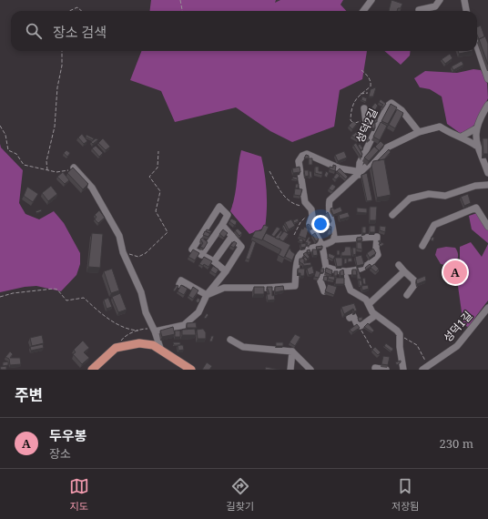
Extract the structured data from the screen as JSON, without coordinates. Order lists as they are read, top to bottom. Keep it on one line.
{"streets":{"street":["성덕2길","성덕1길"]},"page":{"search":"장소 검색","pins":"A","heading":"주변","list":[{"mark":"A","name":"두우봉","note":"장소","value":"230 m"}],"nav":["지도","길찾기","저장됨"]}}
